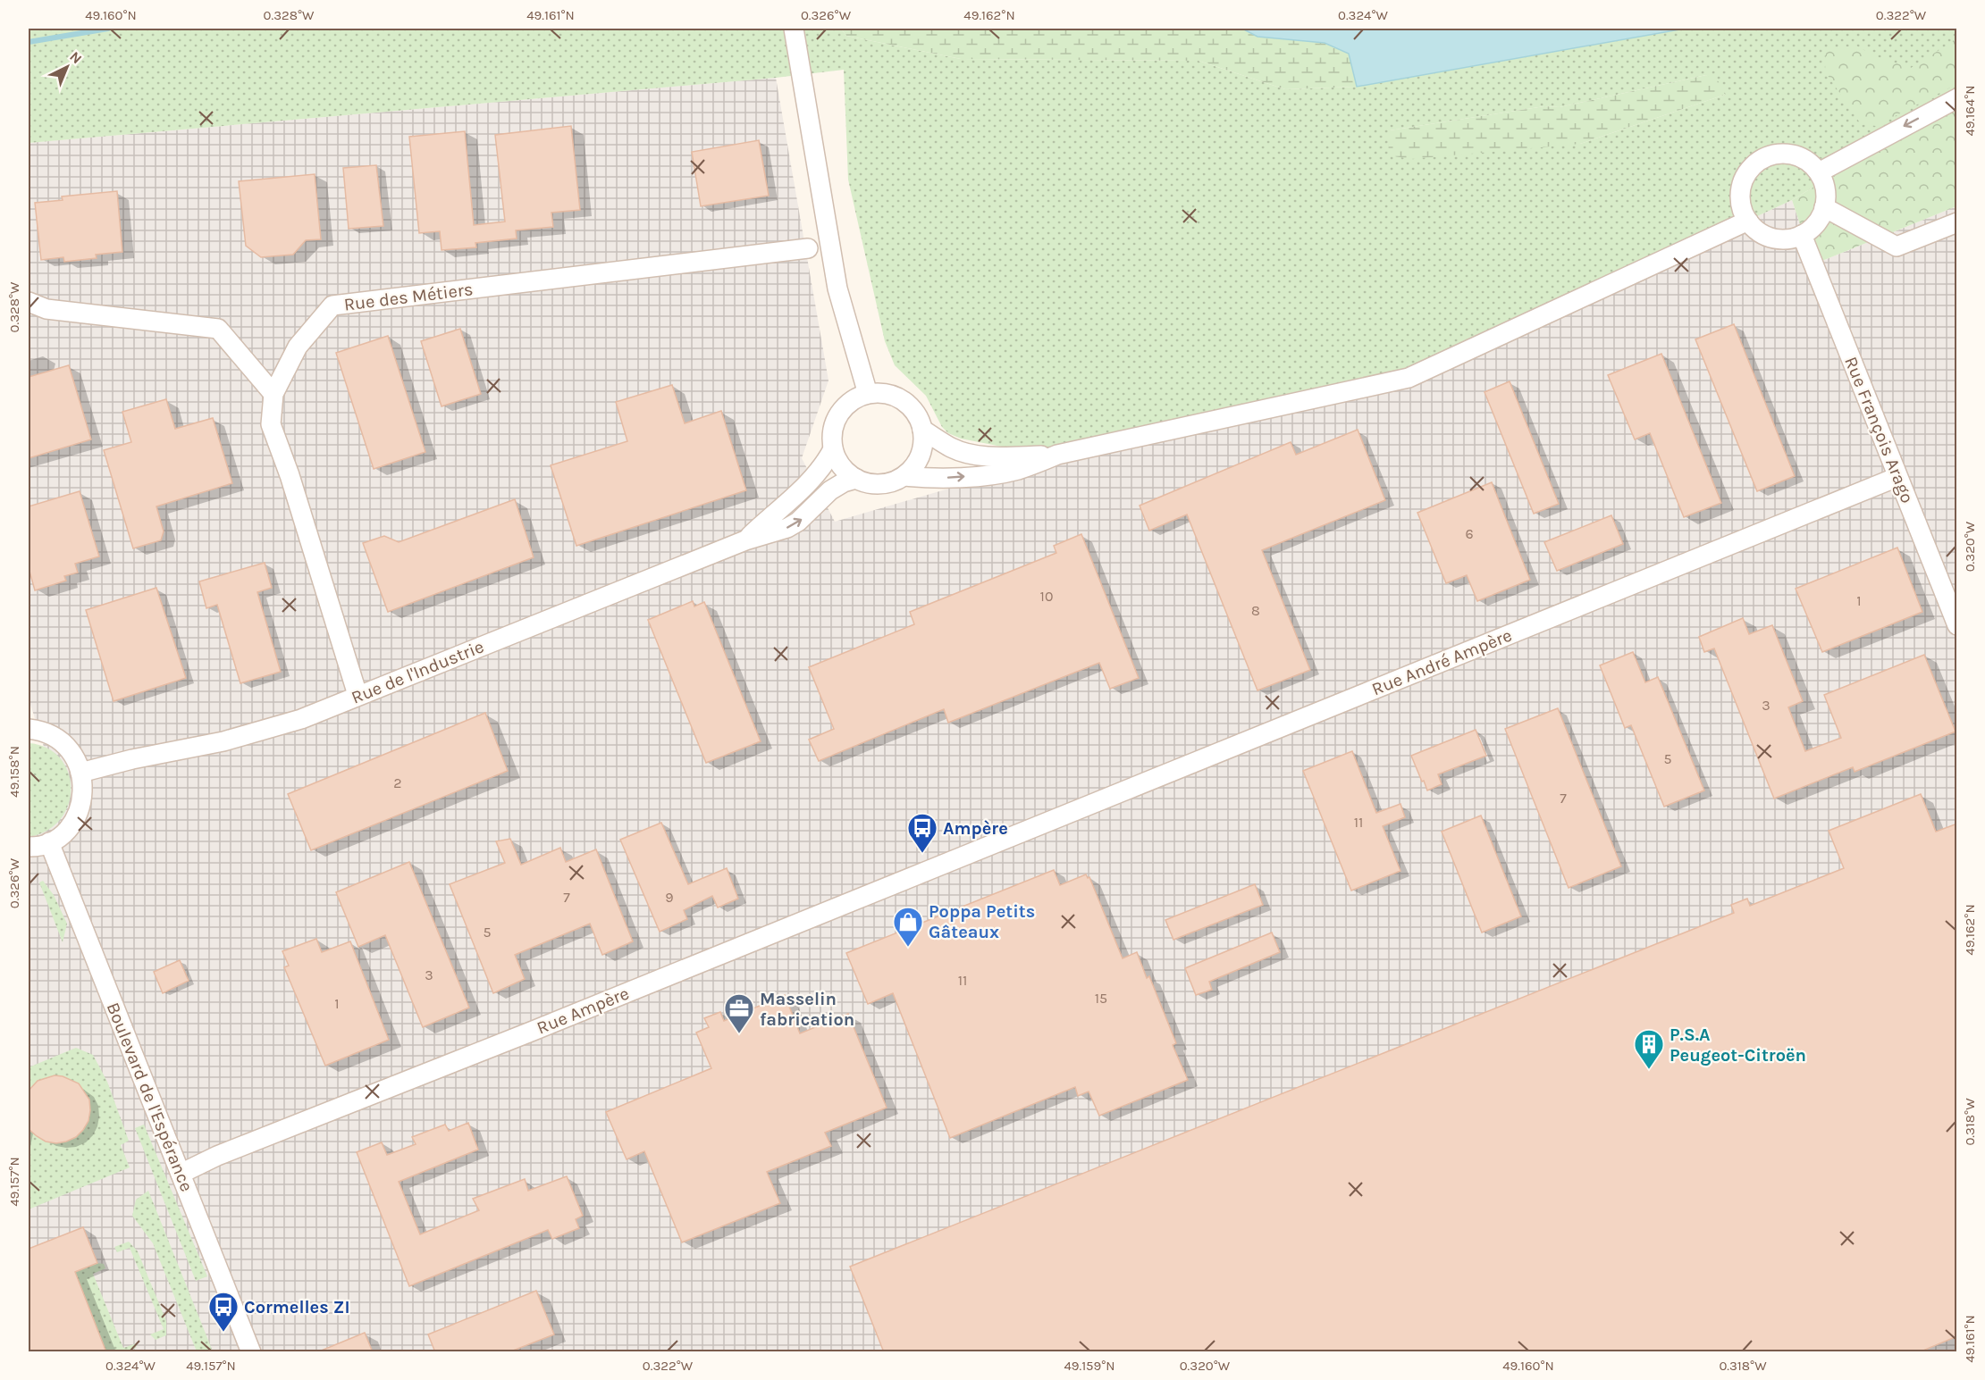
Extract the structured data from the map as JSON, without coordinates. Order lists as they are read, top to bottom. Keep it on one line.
{"streets":{"street":["Rue des Métiers","Rue François Arago","Rue André Ampère","Rue de l'Industrie","Rue Ampère","Boulevard de l'Espérance"]},"crossings":[["Rue des Métiers","Rue de l'Industrie"],["Rue François Arago","Rue André Ampère"],["Rue André Ampère","Rue Ampère"],["Rue Ampère","Boulevard de l'Espérance"]],"places":{"bus stop":["Ampère","Cormelles ZI"],"shop":["Poppa Petits Gâteaux"],"office":["Masselin fabrication"],"building":["P.S.A Peugeot-Citroën"]},"house_numbers":["6","10","1","8","3","5","2","7","11","7","9","5","3","11","15","1"],"north":"top right","coordinates":["49.160°N","0.328°W","49.161°N","0.326°W","49.162°N","0.324°W","0.322°W","49.164°N","0.320°W","49.158°N","0.318°W","49.157°N","49.159°N"]}
